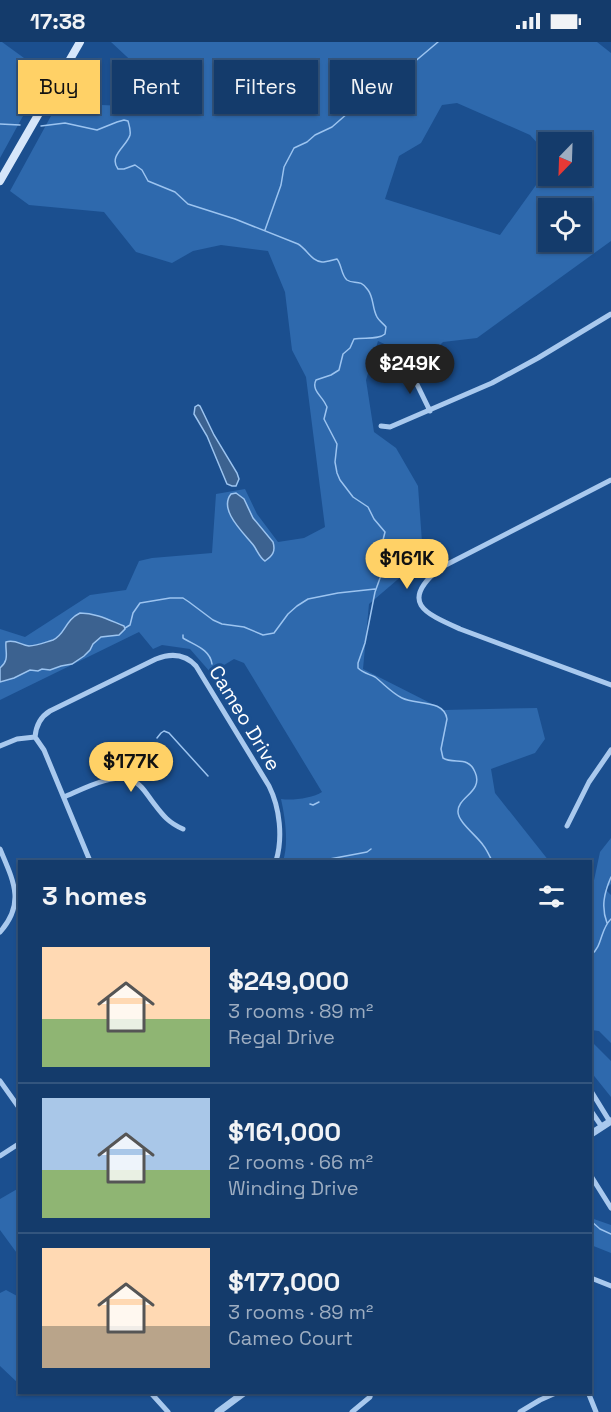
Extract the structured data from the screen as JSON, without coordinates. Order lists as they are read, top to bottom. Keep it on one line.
{"streets":{"street":["Cameo Drive"]},"north":"bottom left","page":{"status":"17:38","chip":["Buy","Rent","Filters","New"],"price":["$249K","$161K","$177K"],"heading":"3 homes","list":[{"name":"$249,000","note":"3 rooms · 89 m² · Regal Drive"},{"name":"$161,000","note":"2 rooms · 66 m² · Winding Drive"},{"name":"$177,000","note":"3 rooms · 89 m² · Cameo Court"}]}}
